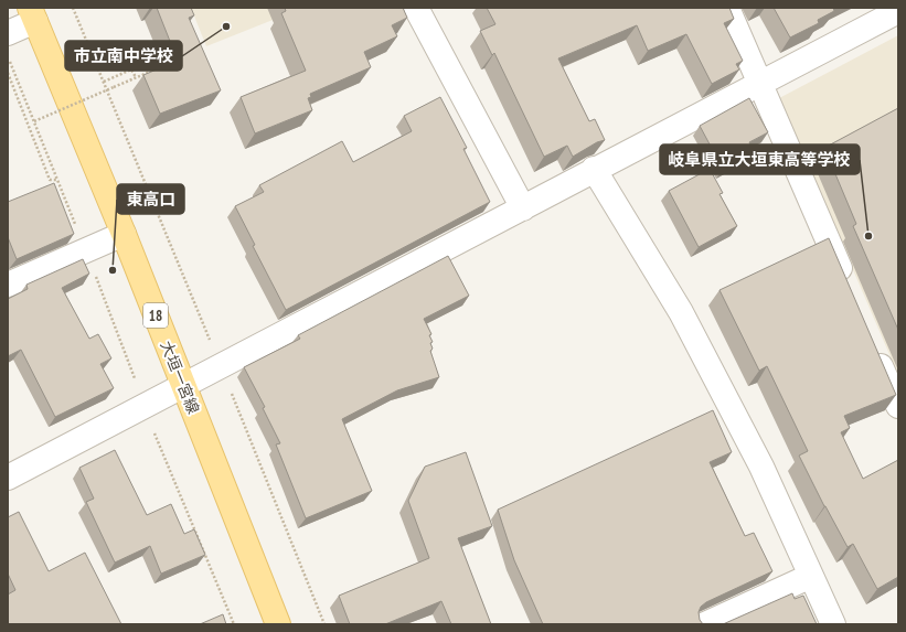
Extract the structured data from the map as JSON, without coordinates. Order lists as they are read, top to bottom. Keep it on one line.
{"streets":{"main road":["18","大垣一宮線"]},"places":["市立南中学校","岐阜県立大垣東高等学校","東高口"]}
